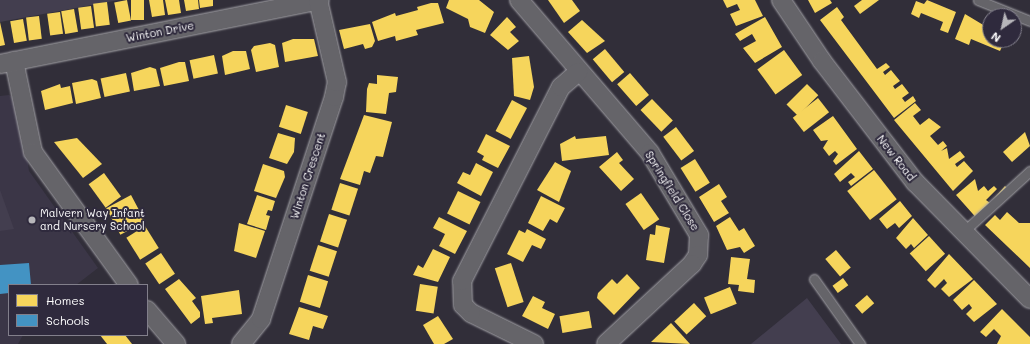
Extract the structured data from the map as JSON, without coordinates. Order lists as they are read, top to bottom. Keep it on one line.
{"streets":{"street":["Winton Drive","New Road","Winton Crescent","Springfield Close"]},"crossings":[["Winton Drive","Winton Crescent"]],"places":["Malvern Way Infant and Nursery School"],"legend":["Homes","Schools"],"north":"bottom left"}
